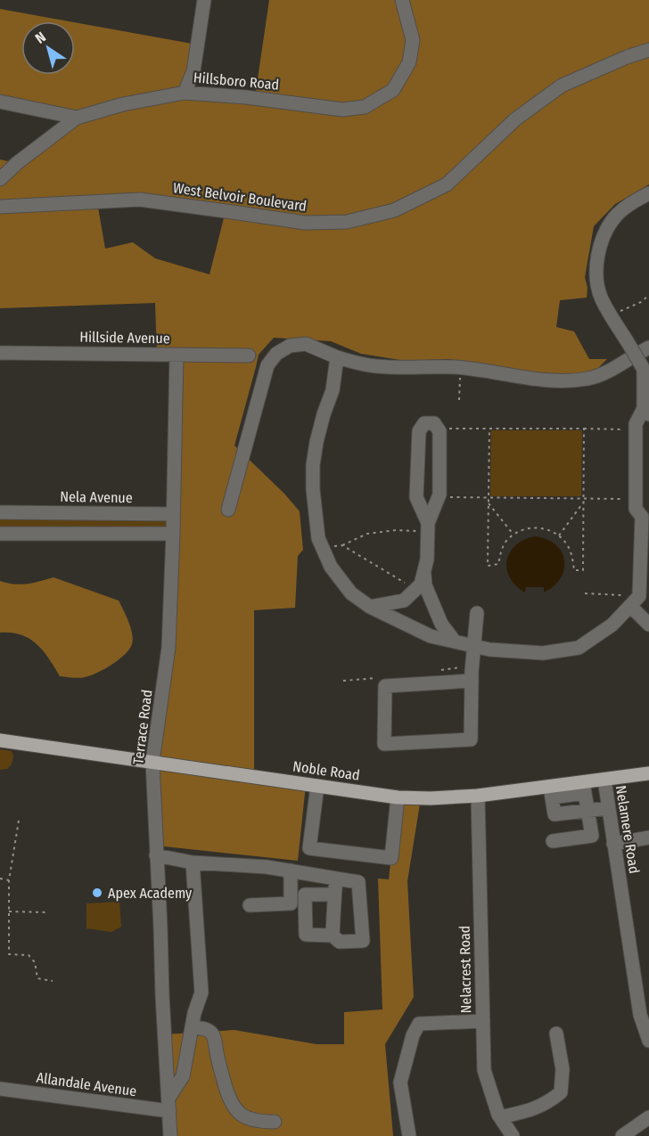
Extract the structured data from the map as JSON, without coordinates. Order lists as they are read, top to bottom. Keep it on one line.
{"streets":{"main road":["Noble Road"],"street":["Hillsboro Road","West Belvoir Boulevard","Hillside Avenue","Nela Avenue","Terrace Road","Nelamere Road","Nelacrest Road","Allandale Avenue"]},"crossings":[["Hillside Avenue","Terrace Road"],["Nela Avenue","Terrace Road"],["Terrace Road","Noble Road"],["Terrace Road","Allandale Avenue"],["Noble Road","Nelamere Road"],["Noble Road","Nelacrest Road"]],"places":["Apex Academy"],"north":"top left"}
